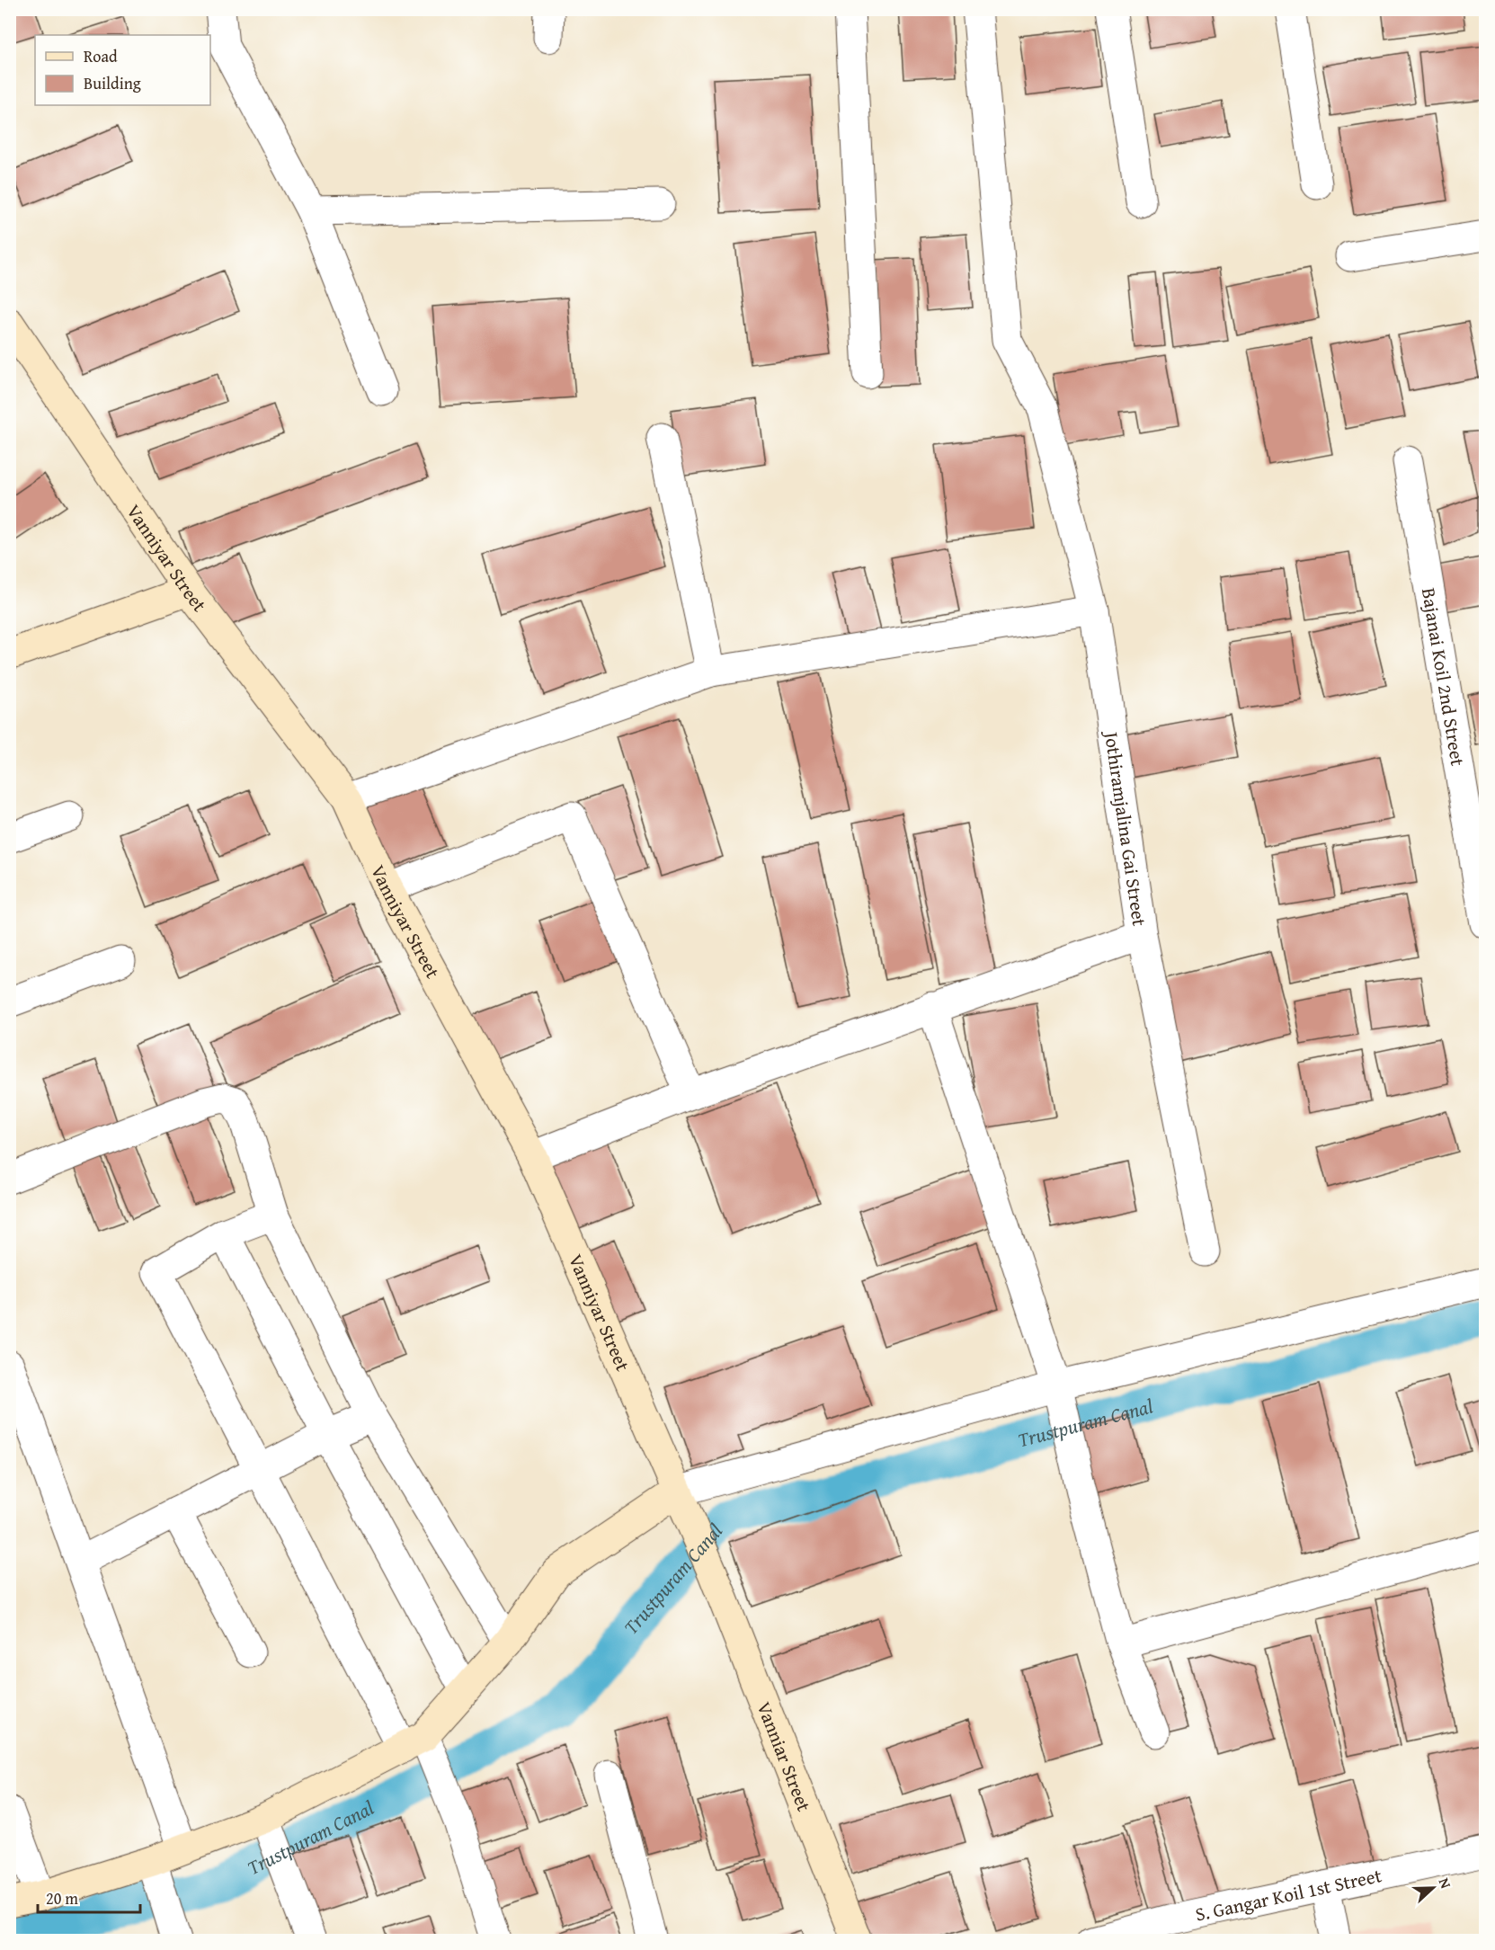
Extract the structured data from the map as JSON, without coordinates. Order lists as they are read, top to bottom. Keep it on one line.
{"streets":{"street":["Vanniyar Street","Bajanai Koil 2nd Street","Jothiramjalina Gai Street","Vanniar Street","S. Gangar Koil 1st Street"]},"crossings":[["Vanniyar Street","Vanniar Street"]],"water":["Trustpuram Canal"],"legend":["Road","Building"],"scale_bar":"20 m","north":"right"}
